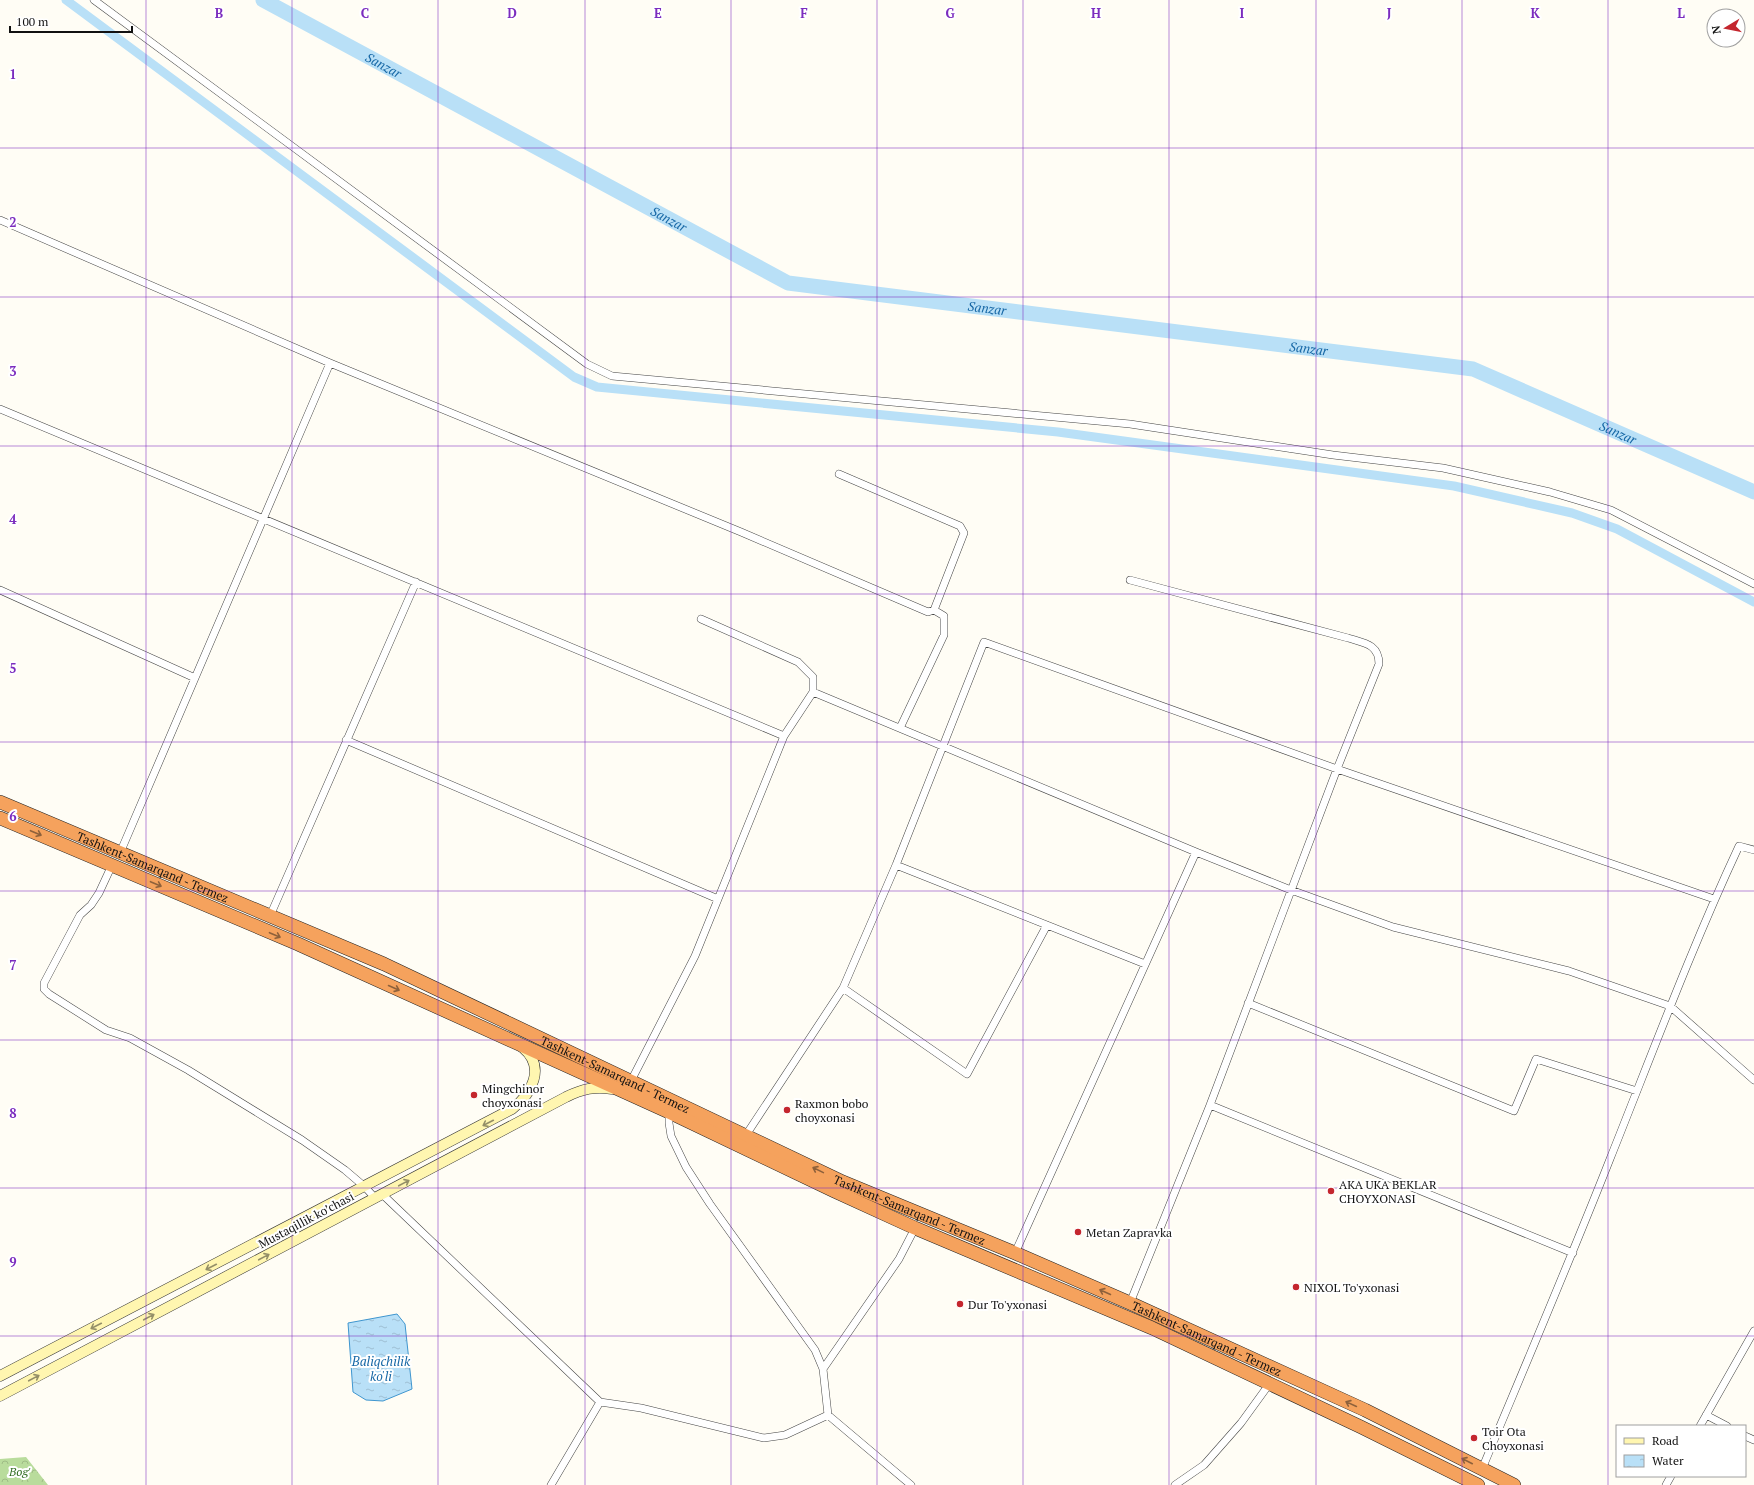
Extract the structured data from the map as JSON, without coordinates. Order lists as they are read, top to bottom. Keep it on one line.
{"streets":{"highway":["Tashkent-Samarqand - Termez"],"main road":["Mustaqillik ko’chasi"]},"crossings":[["Tashkent-Samarqand - Termez","Mustaqillik ko’chasi"]],"water":["Sanzar","Baliqchilik ko'li"],"parks":["Bog'"],"places":["Mingchinor choyxonasi","Raxmon bobo choyxonasi","AKA UKA BEKLAR CHOYXONASI","Metan Zapravka","NIXOL To'yxonasi","Dur To'yxonasi","Toir Ota Choyxonasi"],"legend":["Road","Water"],"scale_bar":"100 m","north":"left","grid":{"columns":["B","C","D","E","F","G","H","I","J","K","L"],"rows":["1","2","3","4","5","6","7","8","9"]}}
